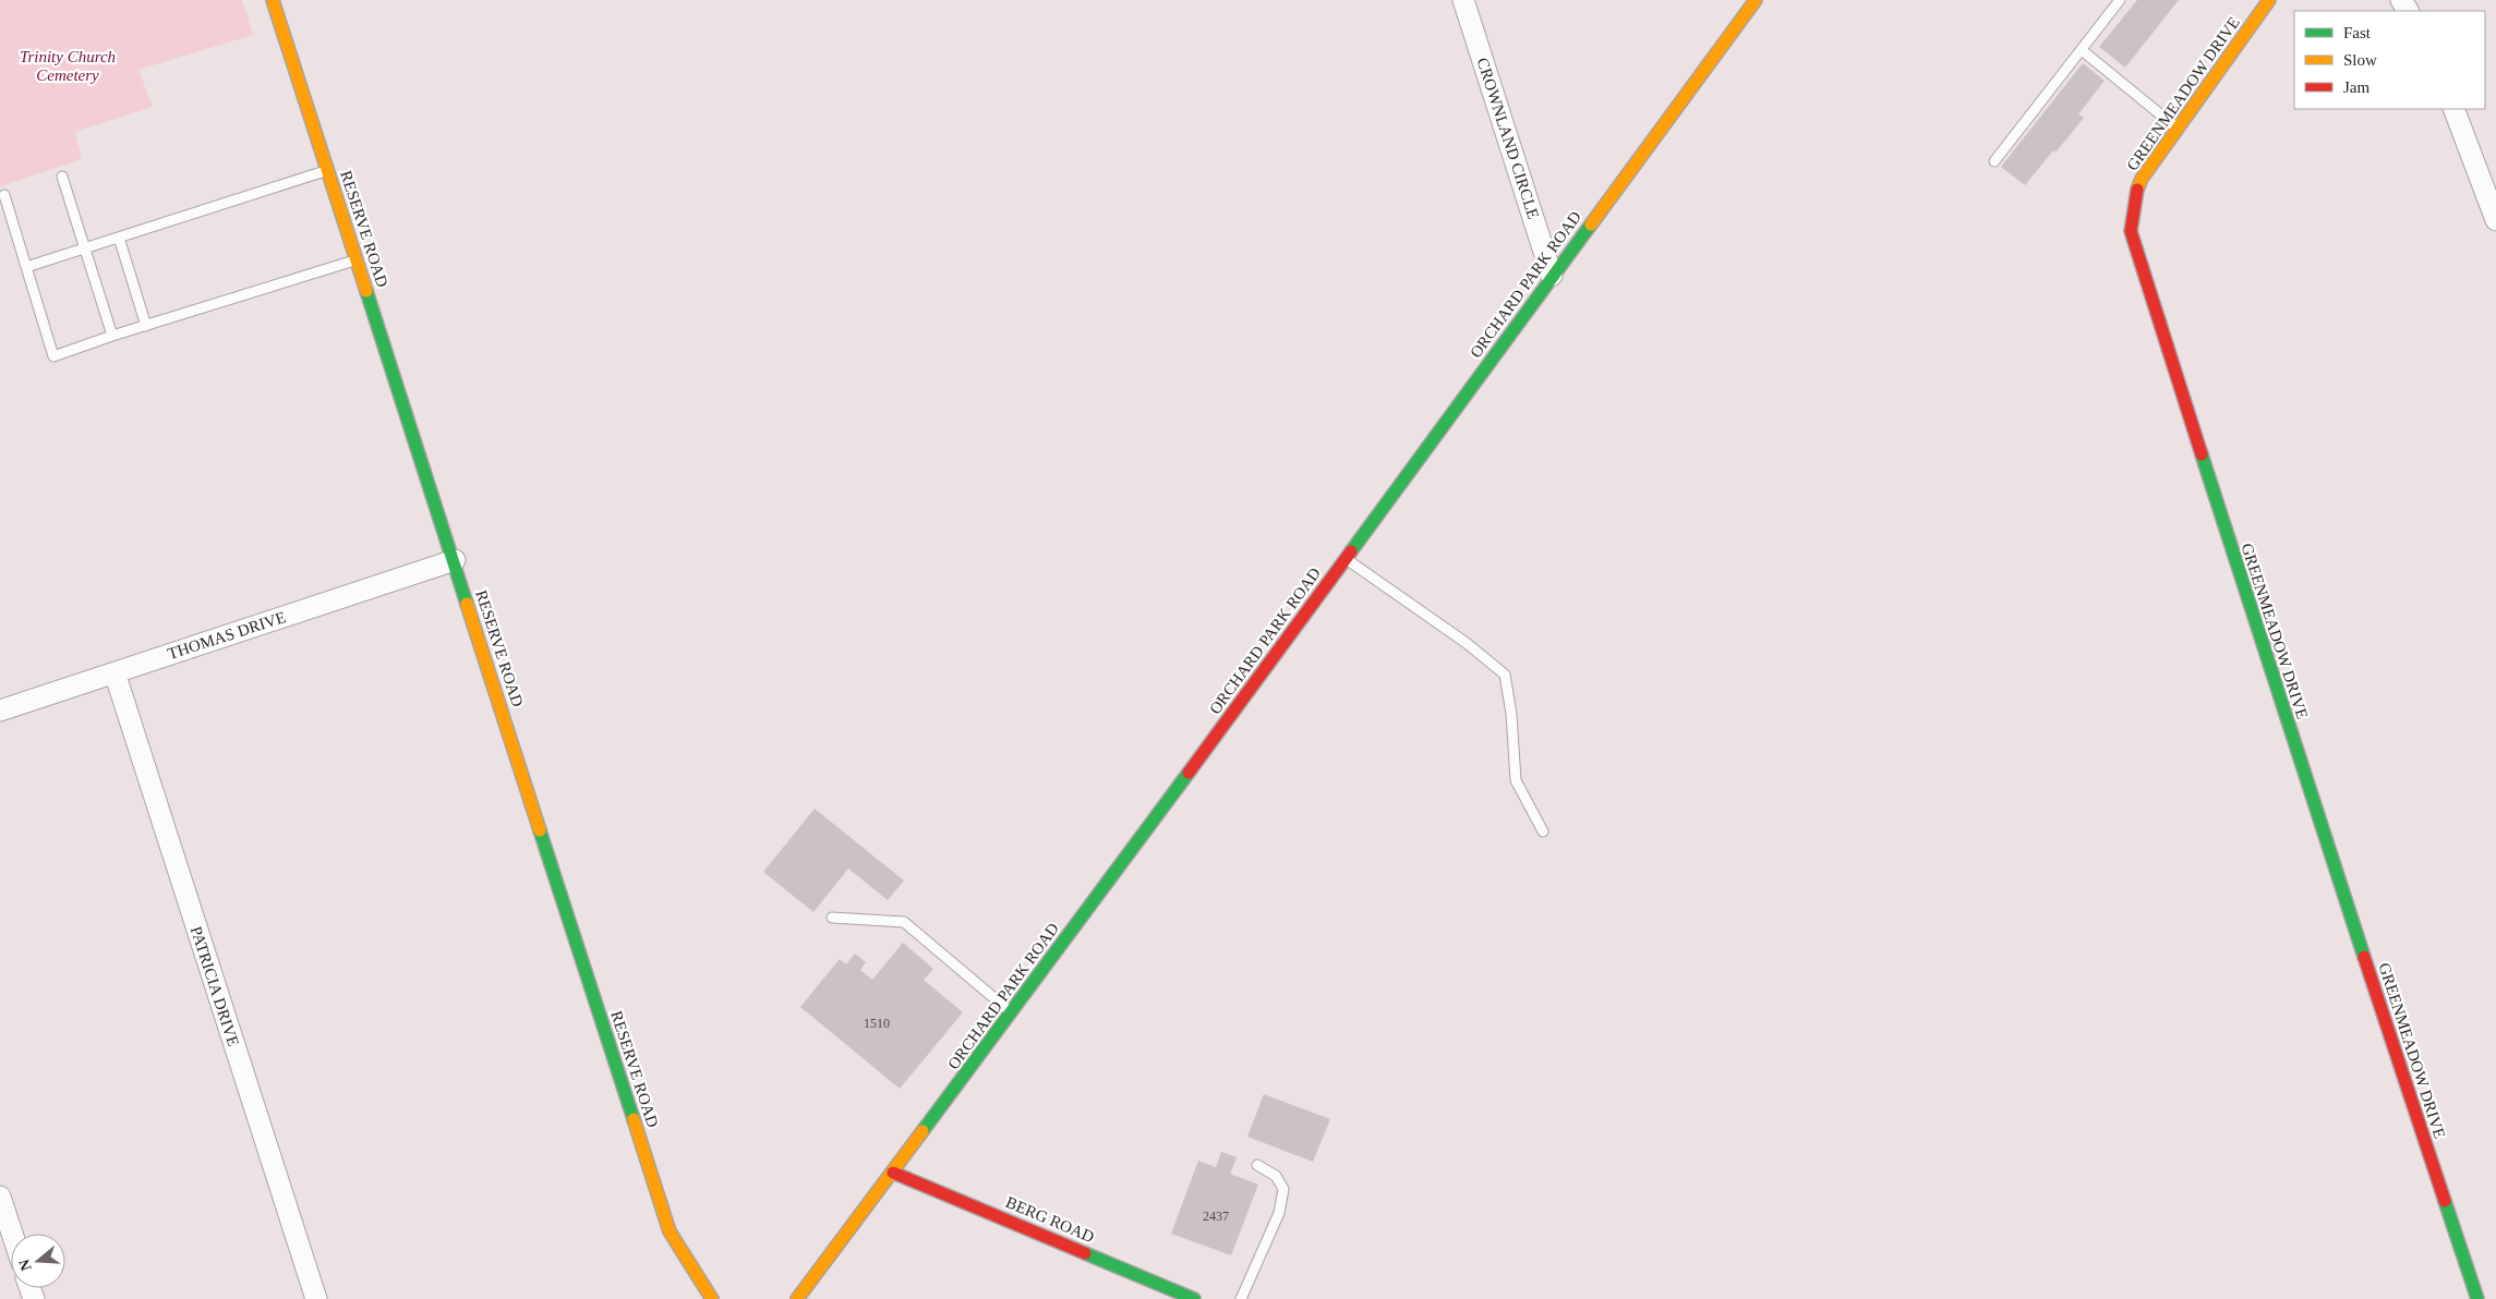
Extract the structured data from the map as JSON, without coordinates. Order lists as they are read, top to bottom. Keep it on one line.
{"streets":{"street":["GREENMEADOW DRIVE","CROWNLAND CIRCLE","RESERVE ROAD","ORCHARD PARK ROAD","THOMAS DRIVE","PATRICIA DRIVE","BERG ROAD"]},"crossings":[["CROWNLAND CIRCLE","ORCHARD PARK ROAD"],["RESERVE ROAD","THOMAS DRIVE"],["ORCHARD PARK ROAD","BERG ROAD"],["THOMAS DRIVE","PATRICIA DRIVE"]],"parks":["Trinity Church Cemetery"],"house_numbers":["1510","2437"],"legend":["Fast","Slow","Jam"],"north":"left"}
